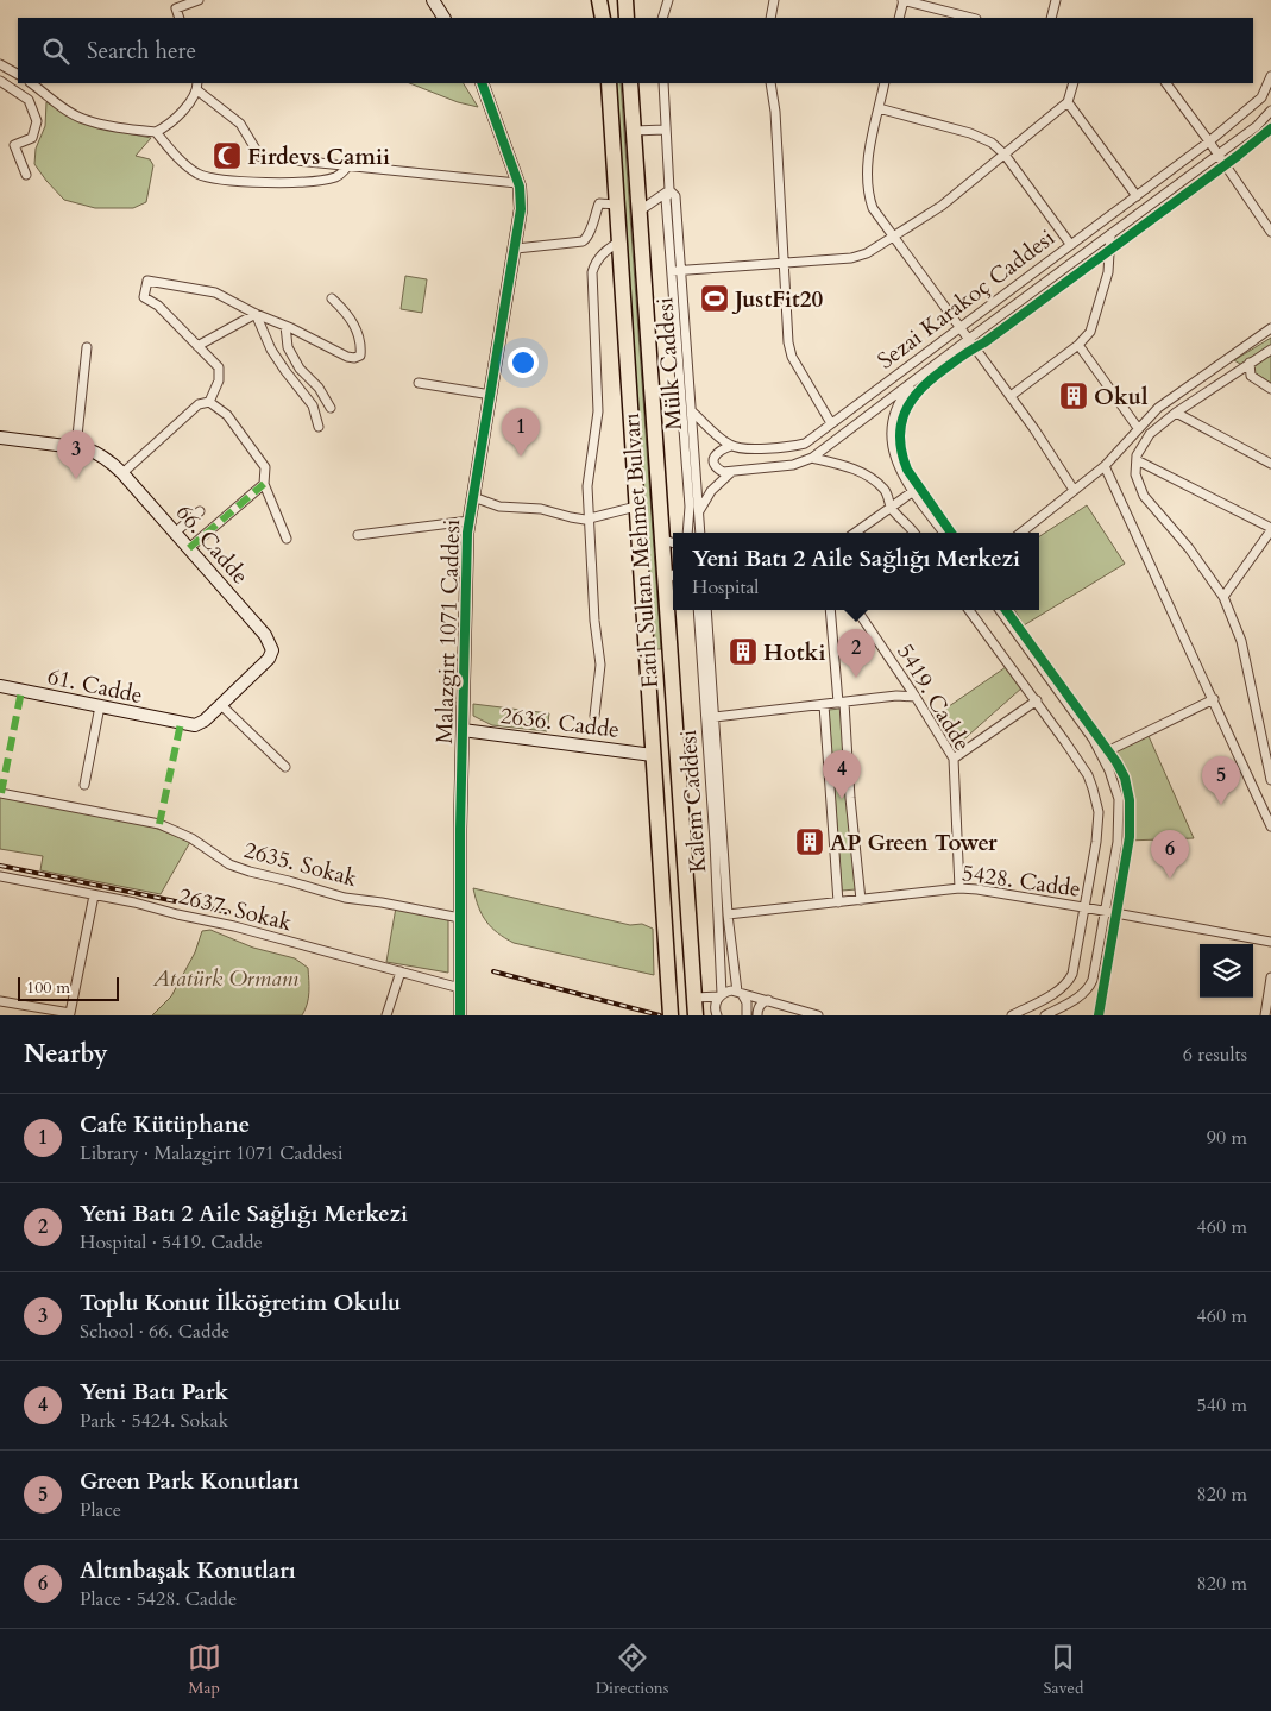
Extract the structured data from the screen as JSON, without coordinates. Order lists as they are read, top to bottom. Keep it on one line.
{"streets":{"highway":["Fatih Sultan Mehmet Bulvarı"],"street":["Sezai Karakoç Caddesi","Mülk Caddesi","66. Cadde","Malazgirt 1071 Caddesi","61. Cadde","5419. Cadde","2636. Cadde","Kalem Caddesi","2635. Sokak","5428. Cadde","2637. Sokak"]},"crossings":[["66. Cadde","61. Cadde"],["Fatih Sultan Mehmet Bulvarı","2636. Cadde"],["Malazgirt 1071 Caddesi","2636. Cadde"],["Malazgirt 1071 Caddesi","2635. Sokak"],["Malazgirt 1071 Caddesi","2637. Sokak"],["5419. Cadde","5428. Cadde"],["Kalem Caddesi","5428. Cadde"]],"parks":["Atatürk Ormanı"],"places":{"mosque":["Firdevs Camii"],"sports":["JustFit20"],"building":["Okul","Hotki","AP Green Tower"]},"scale_bar":"100 m","page":{"search":"Search here","pins":["1","3","2","4","5","6"],"popup":["Yeni Batı 2 Aile Sağlığı Merkezi","Hospital"],"scale":"100 m","heading":["Nearby","6 results"],"list":[{"mark":"1","name":"Cafe Kütüphane","note":"Library · Malazgirt 1071 Caddesi","value":"90 m"},{"mark":"2","name":"Yeni Batı 2 Aile Sağlığı Merkezi","note":"Hospital · 5419. Cadde","value":"460 m"},{"mark":"3","name":"Toplu Konut İlköğretim Okulu","note":"School · 66. Cadde","value":"460 m"},{"mark":"4","name":"Yeni Batı Park","note":"Park · 5424. Sokak","value":"540 m"},{"mark":"5","name":"Green Park Konutları","note":"Place","value":"820 m"},{"mark":"6","name":"Altınbaşak Konutları","note":"Place · 5428. Cadde","value":"820 m"}],"nav":["Map","Directions","Saved"]}}
